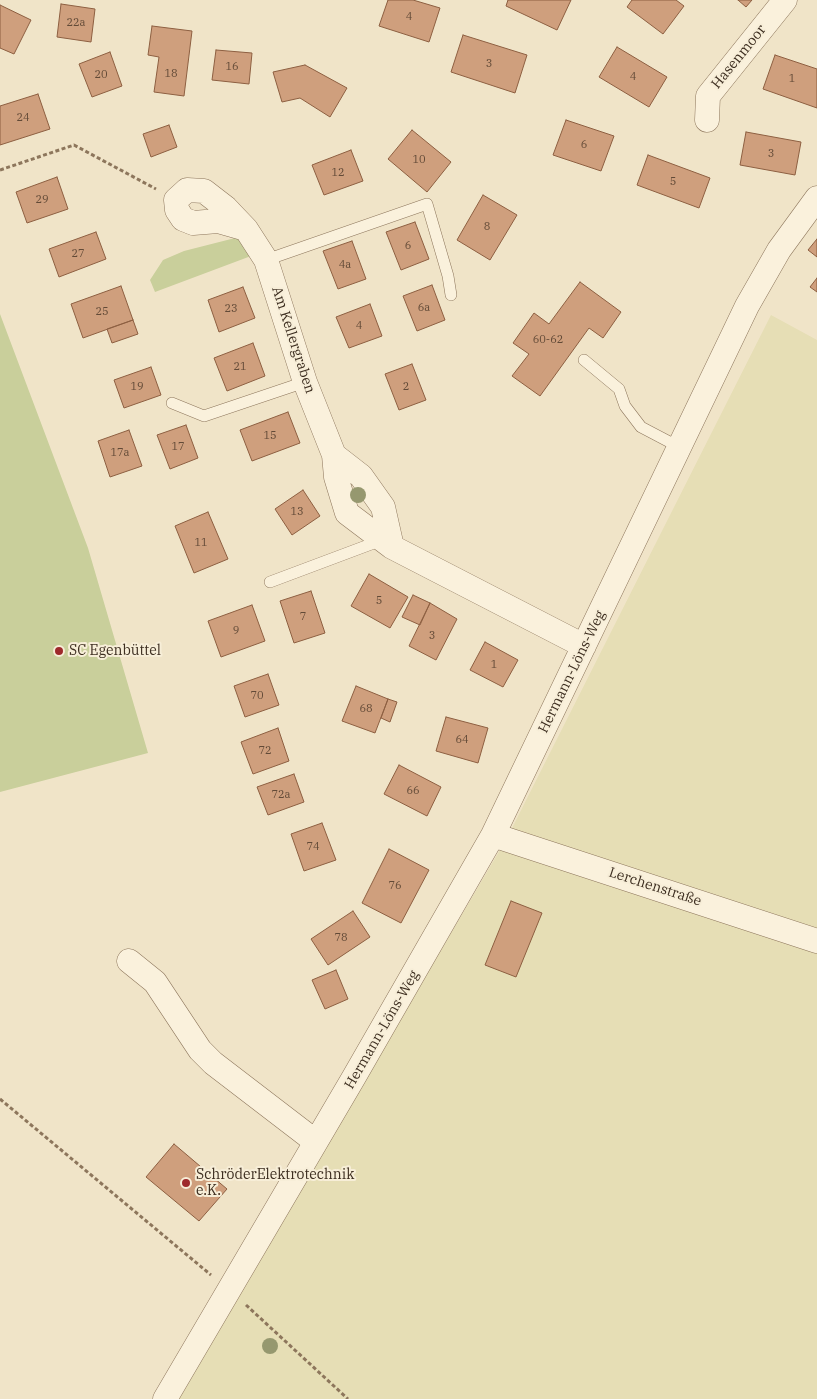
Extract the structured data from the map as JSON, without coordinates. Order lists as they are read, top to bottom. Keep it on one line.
{"streets":{"street":["Hasenmoor","Am Kellergraben","Hermann-Löns-Weg","Lerchenstraße"]},"crossings":[["Am Kellergraben","Hermann-Löns-Weg"],["Hermann-Löns-Weg","Lerchenstraße"]],"places":["SC Egenbüttel","SchröderElektrotechnik e.K."],"house_numbers":["4","22a","3","16","18","20","4","1","24","6","3","10","12","5","29","8","6","27","4a","6a","23","25","4","60-62","21","19","2","15","17","17a","13","11","5","7","9","3","1","70","68","64","72","66","72a","74","76","78"]}
